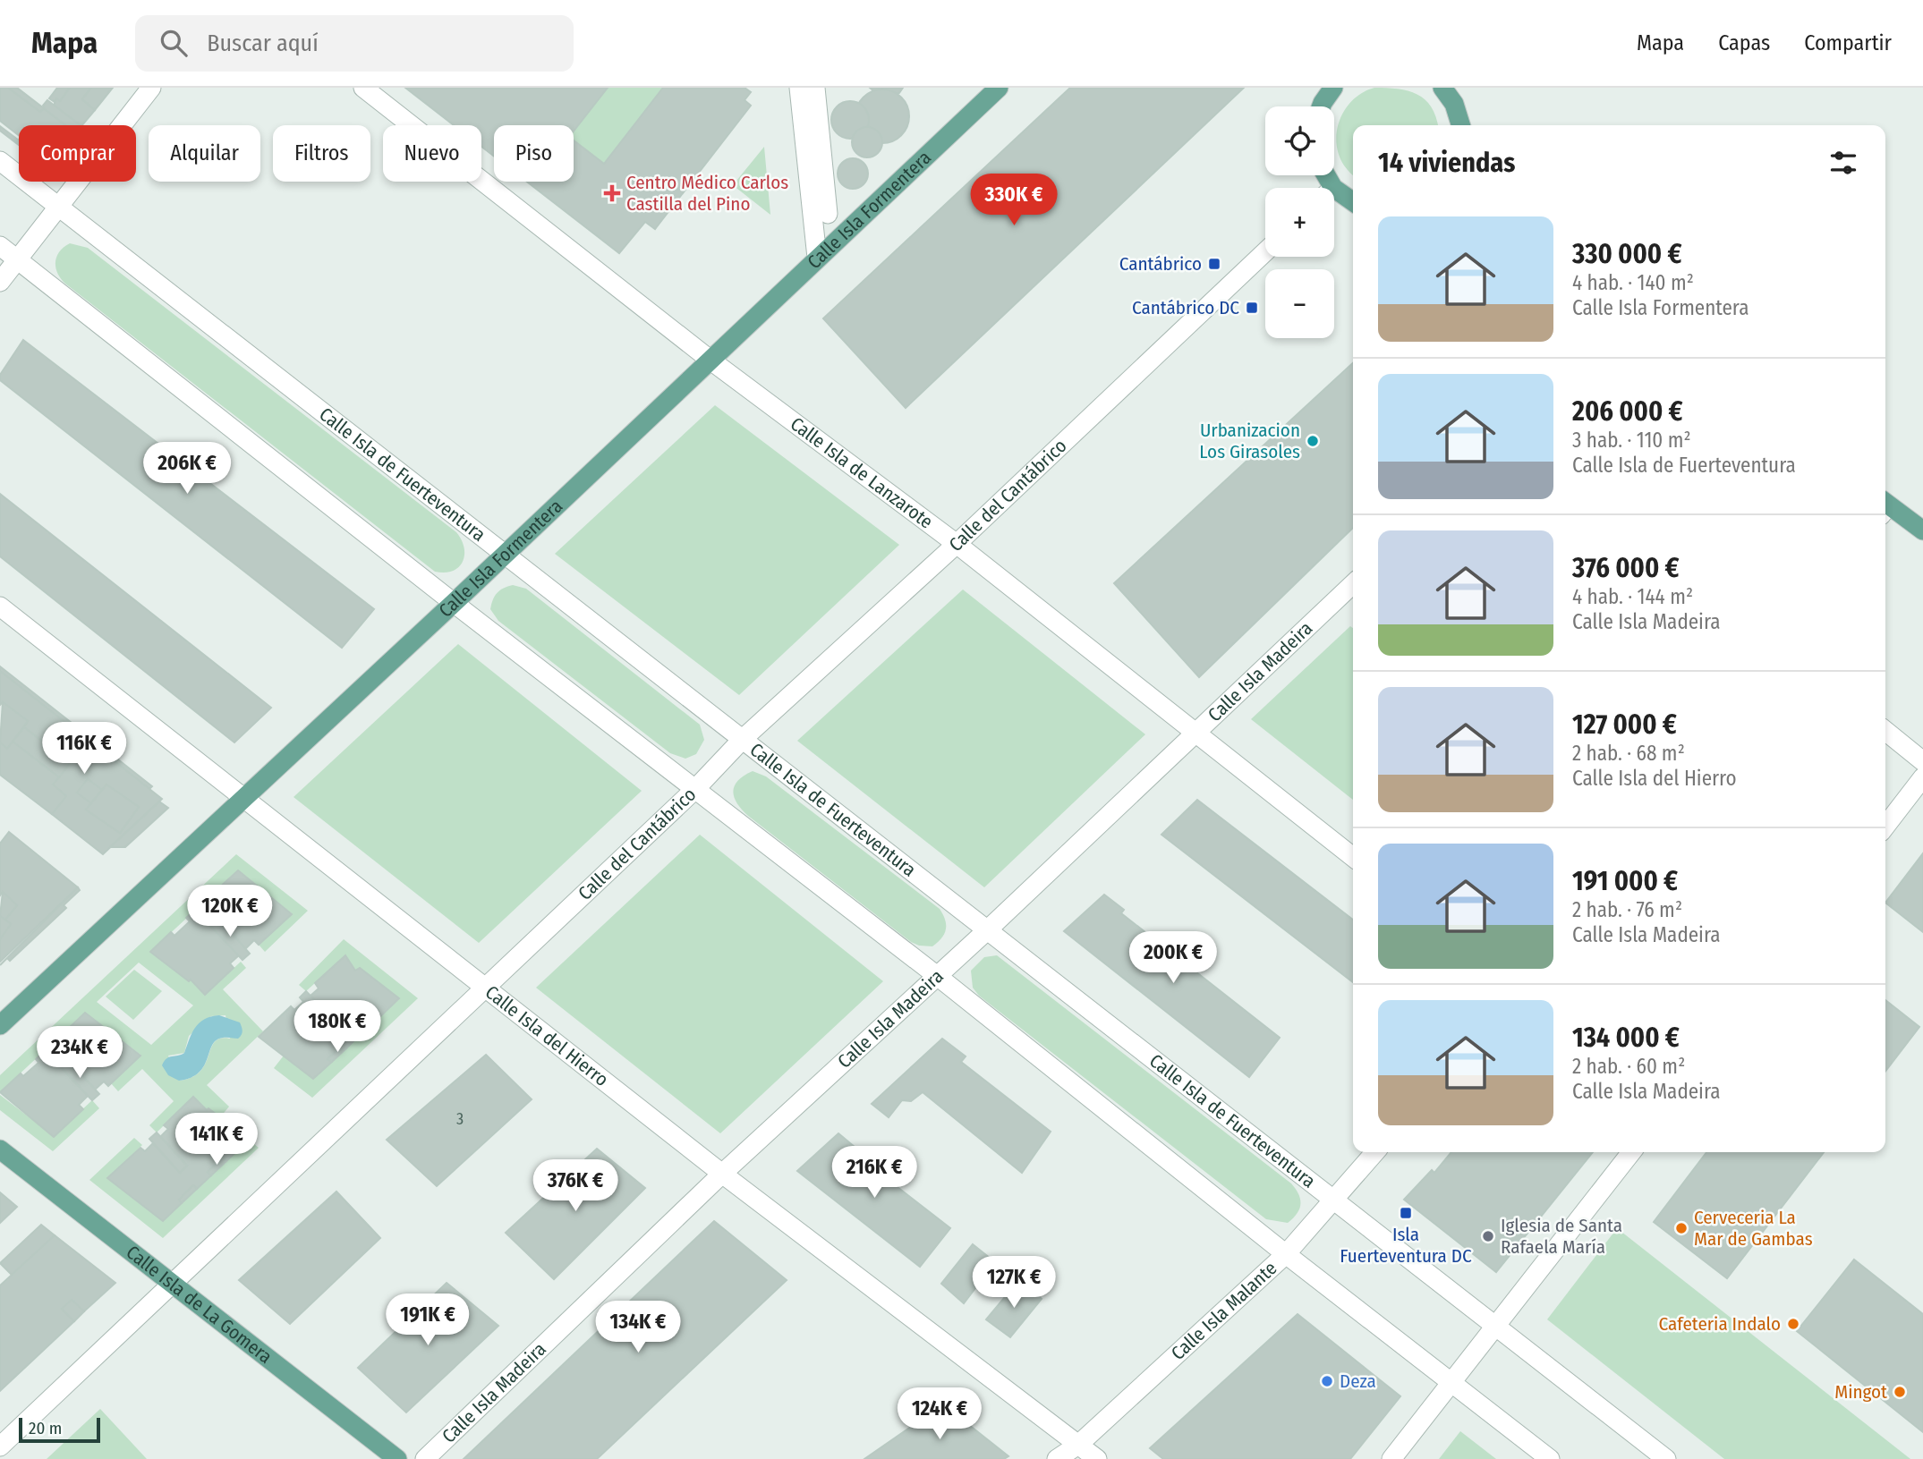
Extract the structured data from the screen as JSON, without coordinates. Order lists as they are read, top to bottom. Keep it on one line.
{"streets":{"main road":["Calle Isla Formentera","Calle Isla de La Gomera"],"street":["Calle Isla de Lanzarote","Calle Isla de Fuerteventura","Calle del Cantábrico","Calle Isla Madeira","Calle Isla del Hierro","Calle Isla Malante"]},"crossings":[["Calle Isla Formentera","Calle Isla de Lanzarote"],["Calle Isla Formentera","Calle Isla de Fuerteventura"],["Calle Isla Formentera","Calle Isla del Hierro"],["Calle Isla de Lanzarote","Calle del Cantábrico"],["Calle Isla de Lanzarote","Calle Isla Madeira"],["Calle Isla de Fuerteventura","Calle del Cantábrico"],["Calle Isla de Fuerteventura","Calle Isla Madeira"],["Calle Isla de Fuerteventura","Calle Isla Malante"],["Calle del Cantábrico","Calle Isla del Hierro"],["Calle del Cantábrico","Calle Isla de La Gomera"],["Calle Isla Madeira","Calle Isla del Hierro"],["Calle Isla del Hierro","Calle Isla Malante"]],"places":{"health":["Centro Médico Carlos Castilla del Pino"],"transit":["Cantábrico","Cantábrico DC","Isla Fuerteventura DC"],"other":["Urbanizacion Los Girasoles","Cerveceria La Mar de Gambas","Iglesia de Santa Rafaela María","Cafeteria Indalo","Deza","Mingot"]},"house_numbers":["3"],"scale_bar":"20 m","page":{"header":"Mapa","search":"Buscar aquí","nav":["Mapa","Capas","Compartir"],"map_buttons":["+","−"],"chip":["Comprar","Alquilar","Filtros","Nuevo","Piso"],"heading":"14 viviendas","price":["330K €","206K €","116K €","120K €","200K €","180K €","234K €","141K €","216K €","376K €","127K €","191K €","134K €","124K €"],"list":[{"name":"330 000 €","note":"4 hab. · 140 m² · Calle Isla Formentera"},{"name":"206 000 €","note":"3 hab. · 110 m² · Calle Isla de Fuerteventura"},{"name":"376 000 €","note":"4 hab. · 144 m² · Calle Isla Madeira"},{"name":"127 000 €","note":"2 hab. · 68 m² · Calle Isla del Hierro"},{"name":"191 000 €","note":"2 hab. · 76 m² · Calle Isla Madeira"},{"name":"134 000 €","note":"2 hab. · 60 m² · Calle Isla Madeira"}],"scale":"20 m"}}
